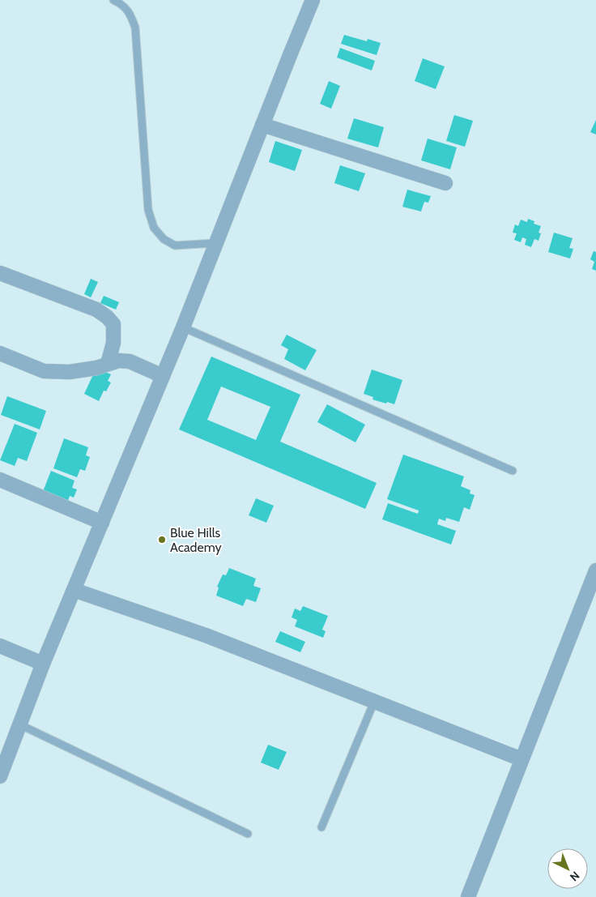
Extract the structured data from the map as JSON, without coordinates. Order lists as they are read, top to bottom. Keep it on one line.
{"places":["Blue Hills Academy"],"north":"bottom right"}
